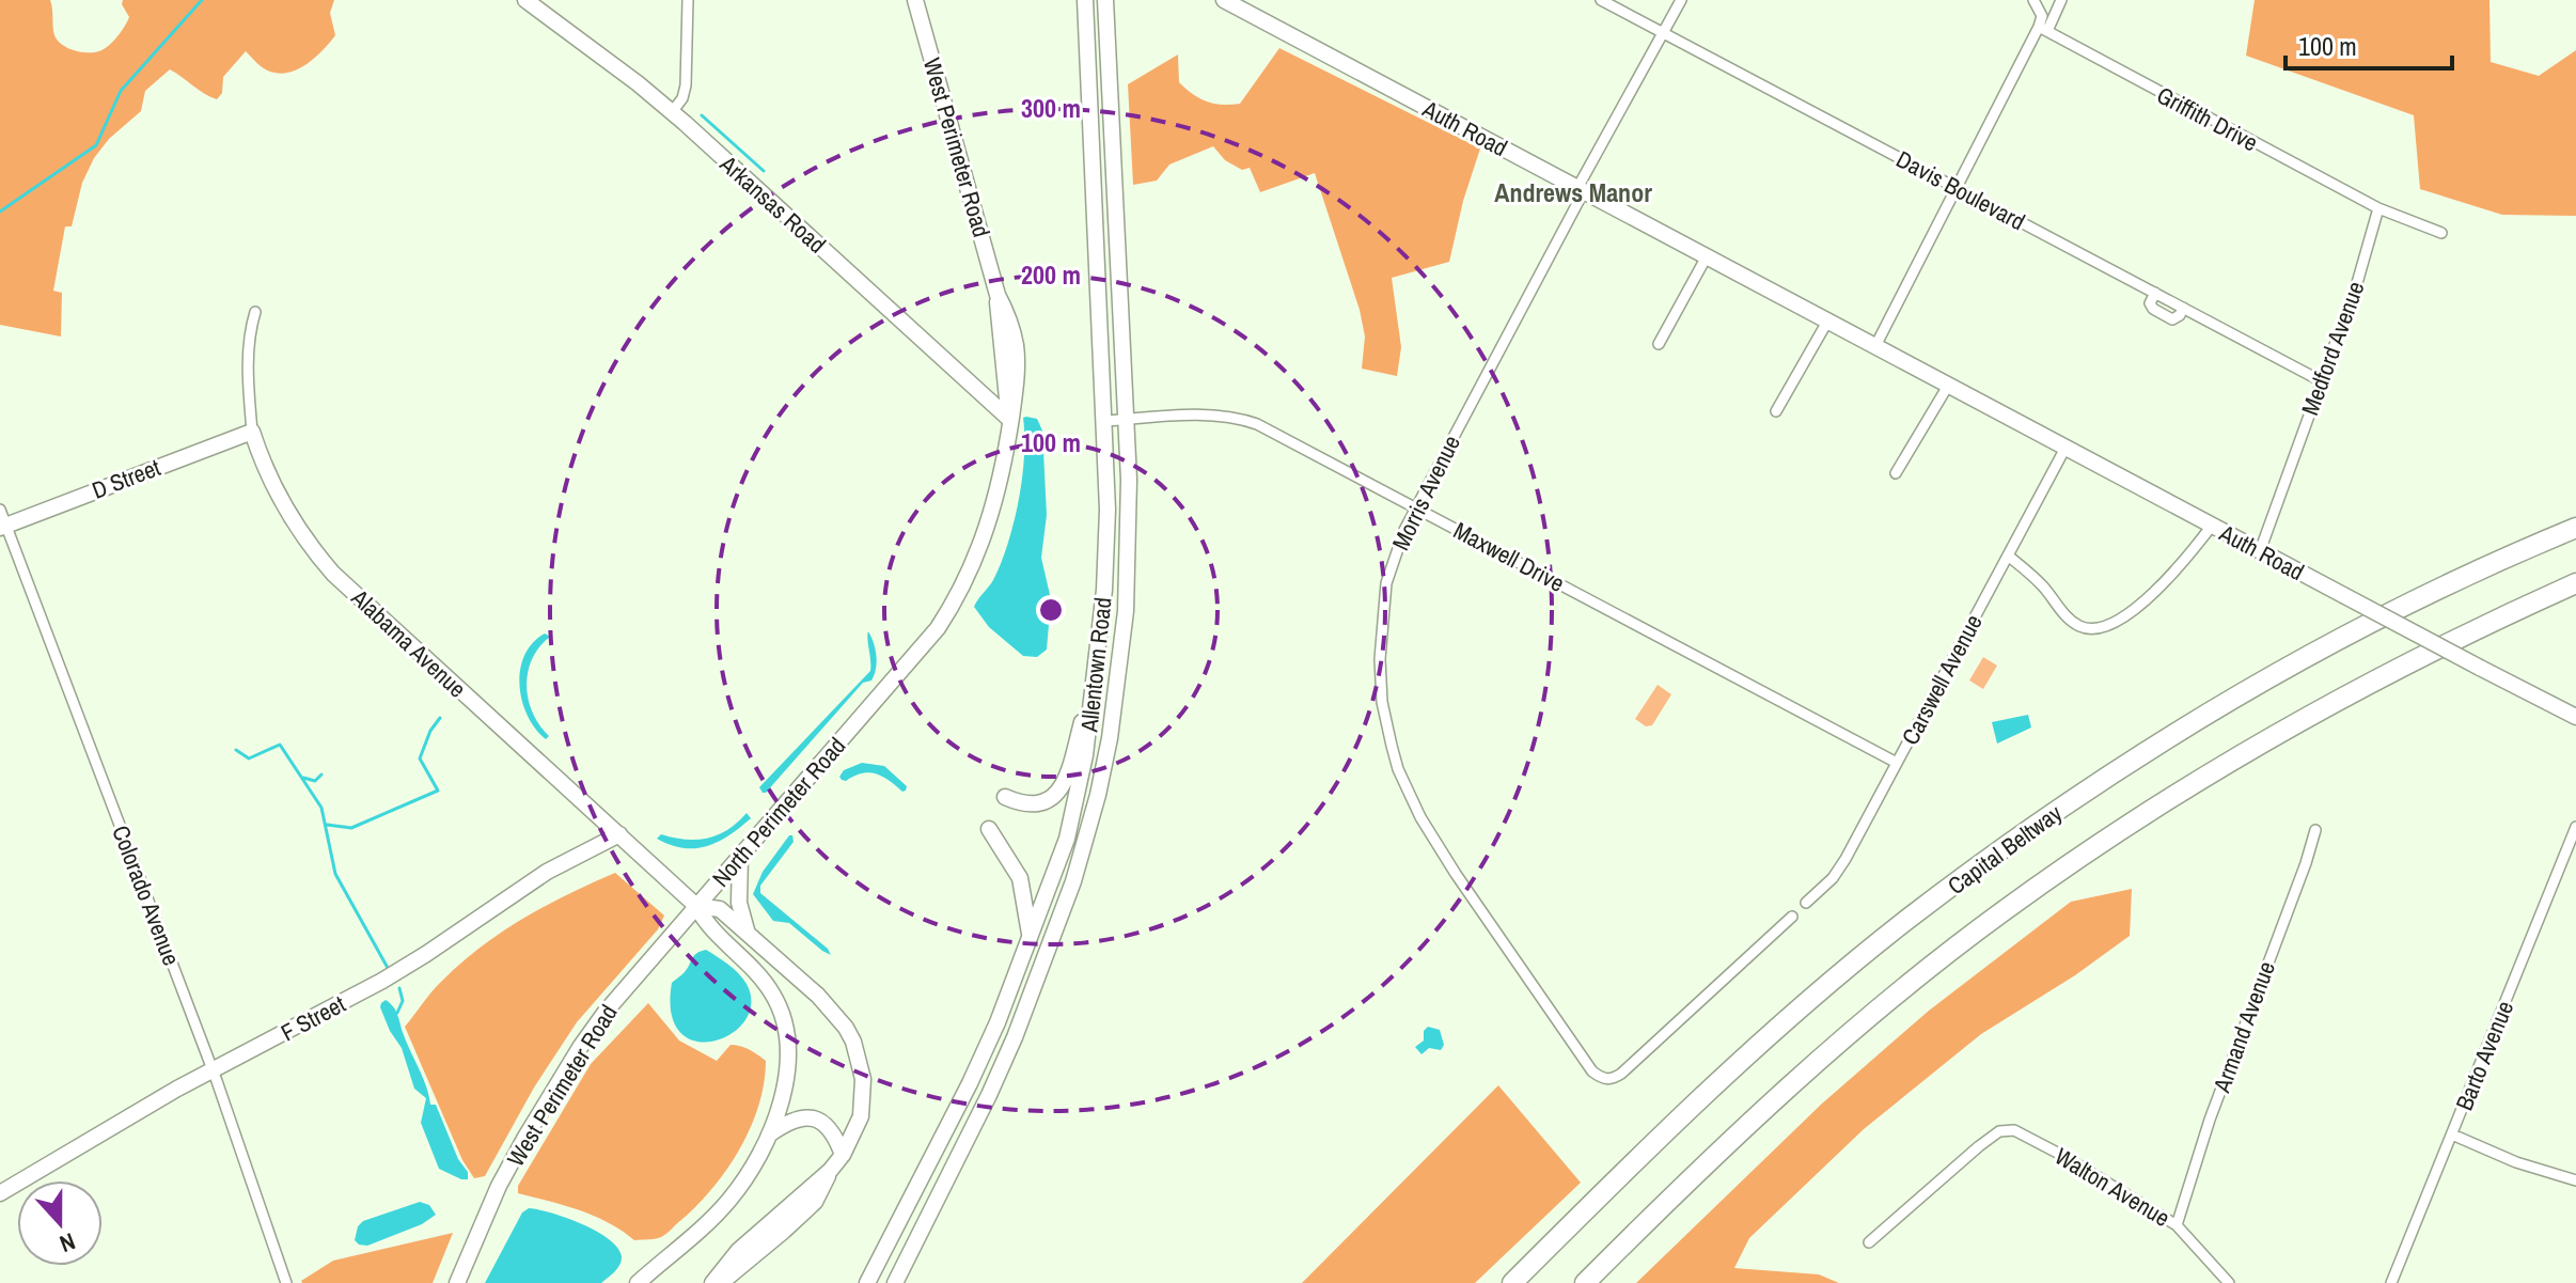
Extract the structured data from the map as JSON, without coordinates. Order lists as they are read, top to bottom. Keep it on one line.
{"streets":{"highway":["Capital Beltway"],"street":["Griffith Drive","Auth Road","West Perimeter Road","Davis Boulevard","Arkansas Road","Medford Avenue","D Street","Morris Avenue","Maxwell Drive","Alabama Avenue","Allentown Road","Carswell Avenue","North Perimeter Road","Colorado Avenue","F Street","Armand Avenue","Barto Avenue","Walton Avenue"]},"crossings":[["Griffith Drive","Medford Avenue"],["Auth Road","Medford Avenue"],["Auth Road","Morris Avenue"],["Auth Road","Carswell Avenue"],["West Perimeter Road","Arkansas Road"],["West Perimeter Road","Alabama Avenue"],["West Perimeter Road","North Perimeter Road"],["Davis Boulevard","Medford Avenue"],["Davis Boulevard","Morris Avenue"],["D Street","Alabama Avenue"],["D Street","Colorado Avenue"],["Morris Avenue","Maxwell Drive"],["Maxwell Drive","Allentown Road"],["Maxwell Drive","Carswell Avenue"],["Alabama Avenue","North Perimeter Road"],["Alabama Avenue","F Street"],["Colorado Avenue","F Street"],["Armand Avenue","Walton Avenue"]],"districts":["Andrews Manor"],"scale_bar":"100 m","north":"bottom","rings":["300 m","200 m","100 m"]}
